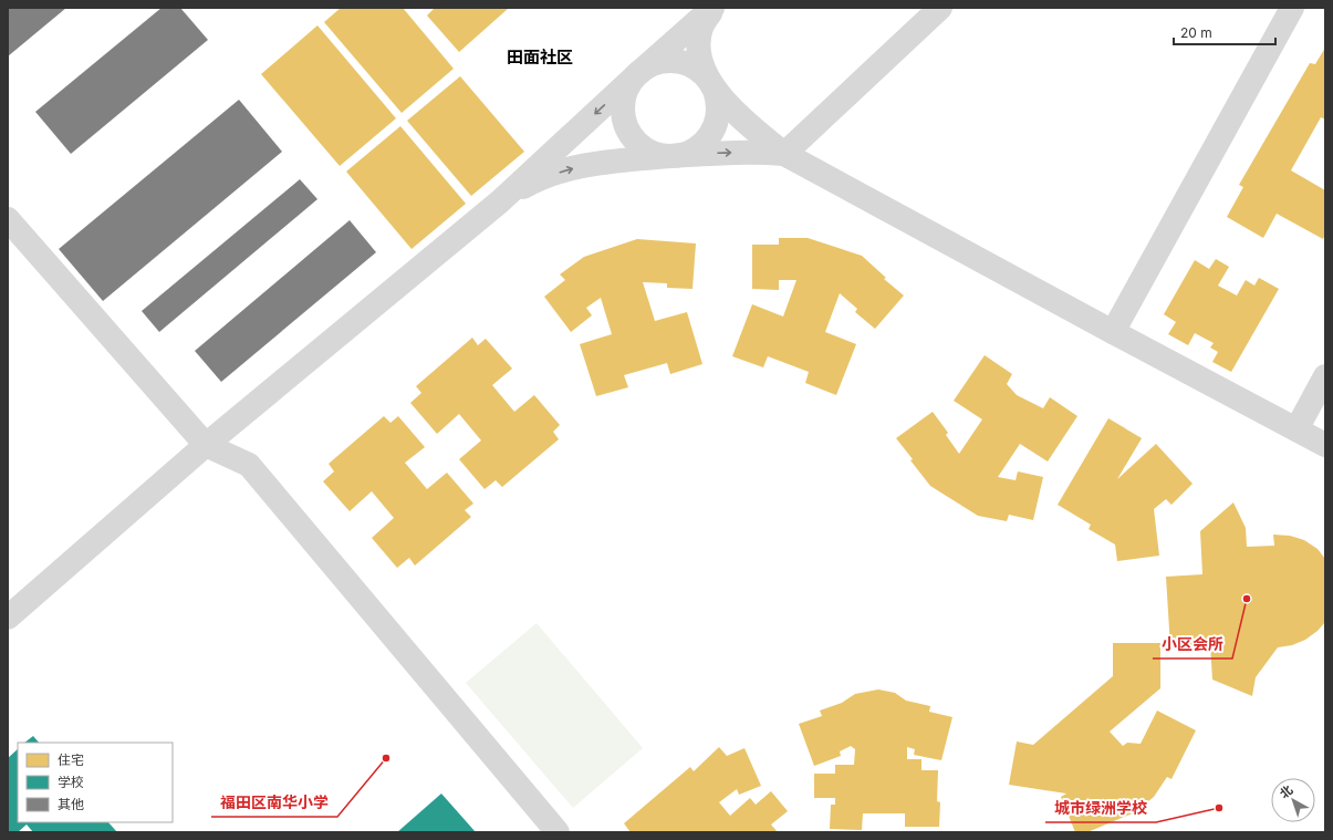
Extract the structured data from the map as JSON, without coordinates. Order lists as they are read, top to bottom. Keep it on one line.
{"districts":["田面社区"],"places":["小区会所","福田区南华小学","城市绿洲学校"],"legend":["住宅","学校","其他"],"scale_bar":"20 m","north":"top left"}
